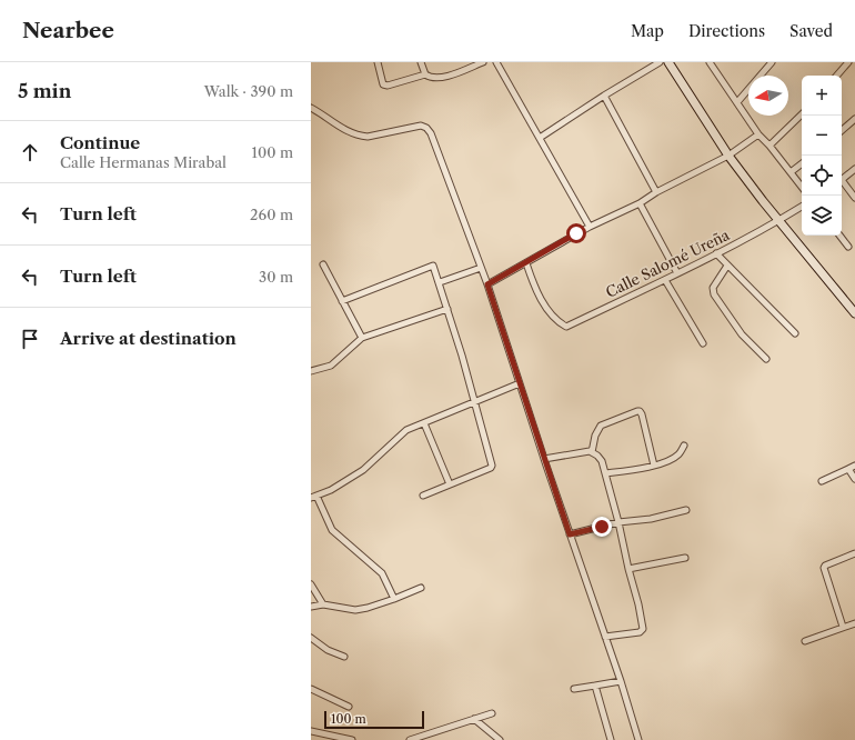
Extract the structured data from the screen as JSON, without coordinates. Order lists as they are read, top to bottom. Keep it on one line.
{"streets":{"street":["Calle Salomé Ureña"]},"scale_bar":"100 m","north":"left","page":{"header":"Nearbee","nav":["Map","Directions","Saved"],"heading":["5 min","Walk · 390 m"],"map_buttons":["+","−"],"list":[["Continue","Calle Hermanas Mirabal","100 m"],["Turn left","260 m"],["Turn left","30 m"],"Arrive at destination"],"scale":"100 m"}}
